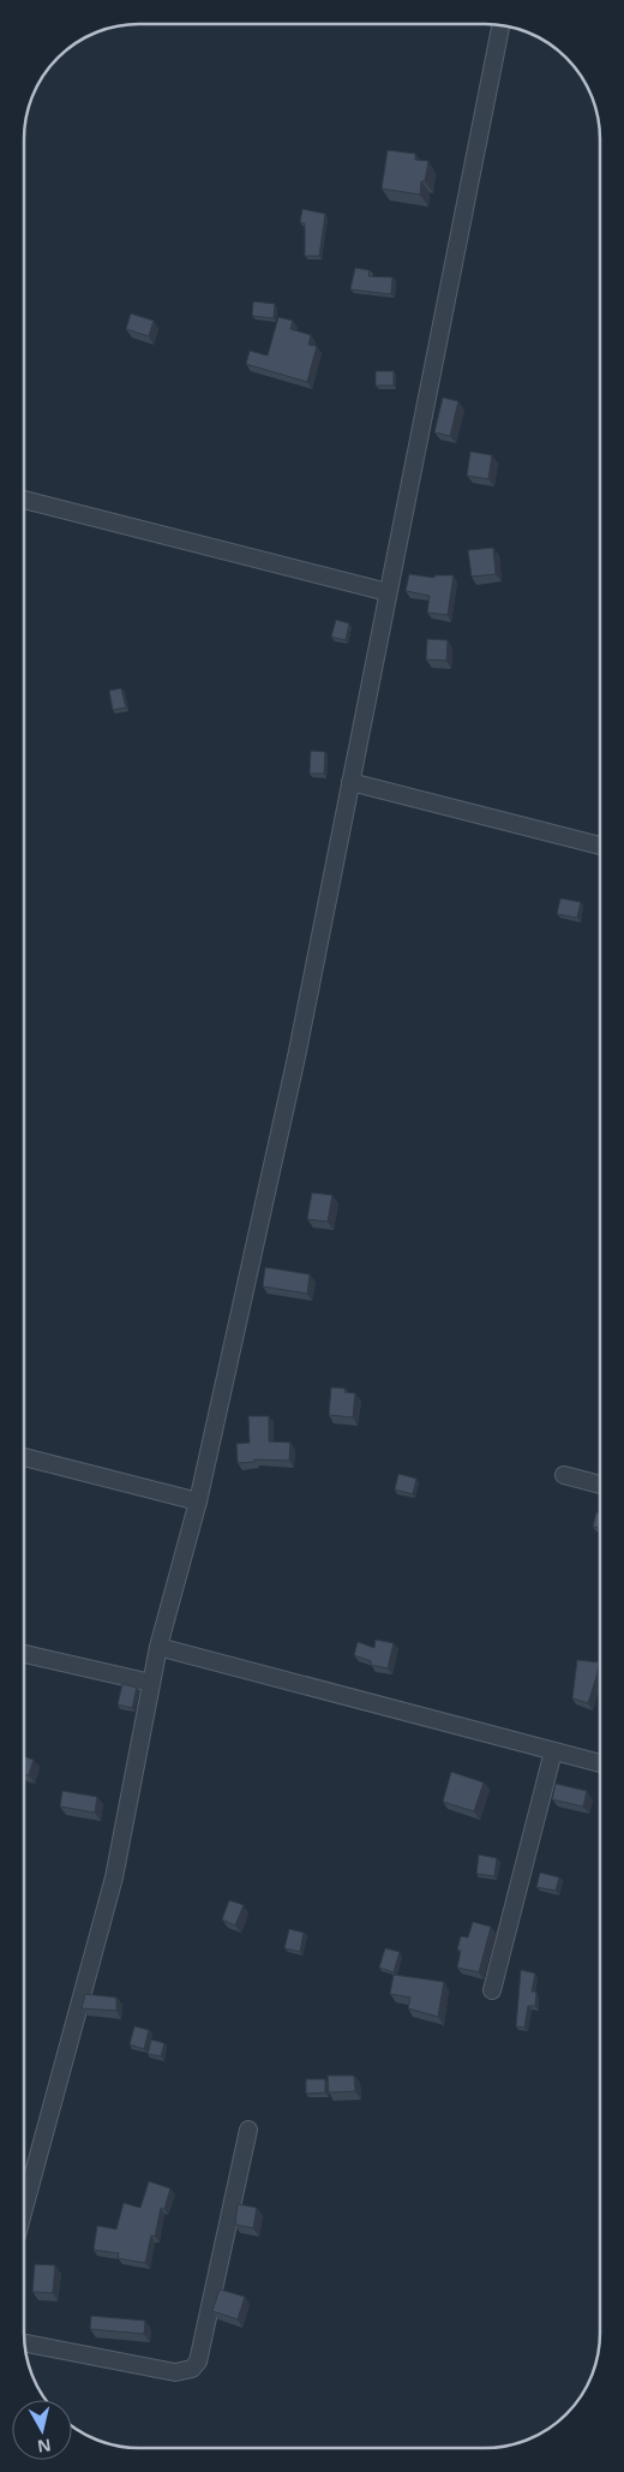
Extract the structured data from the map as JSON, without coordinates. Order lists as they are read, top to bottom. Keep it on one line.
{"north":"bottom"}
